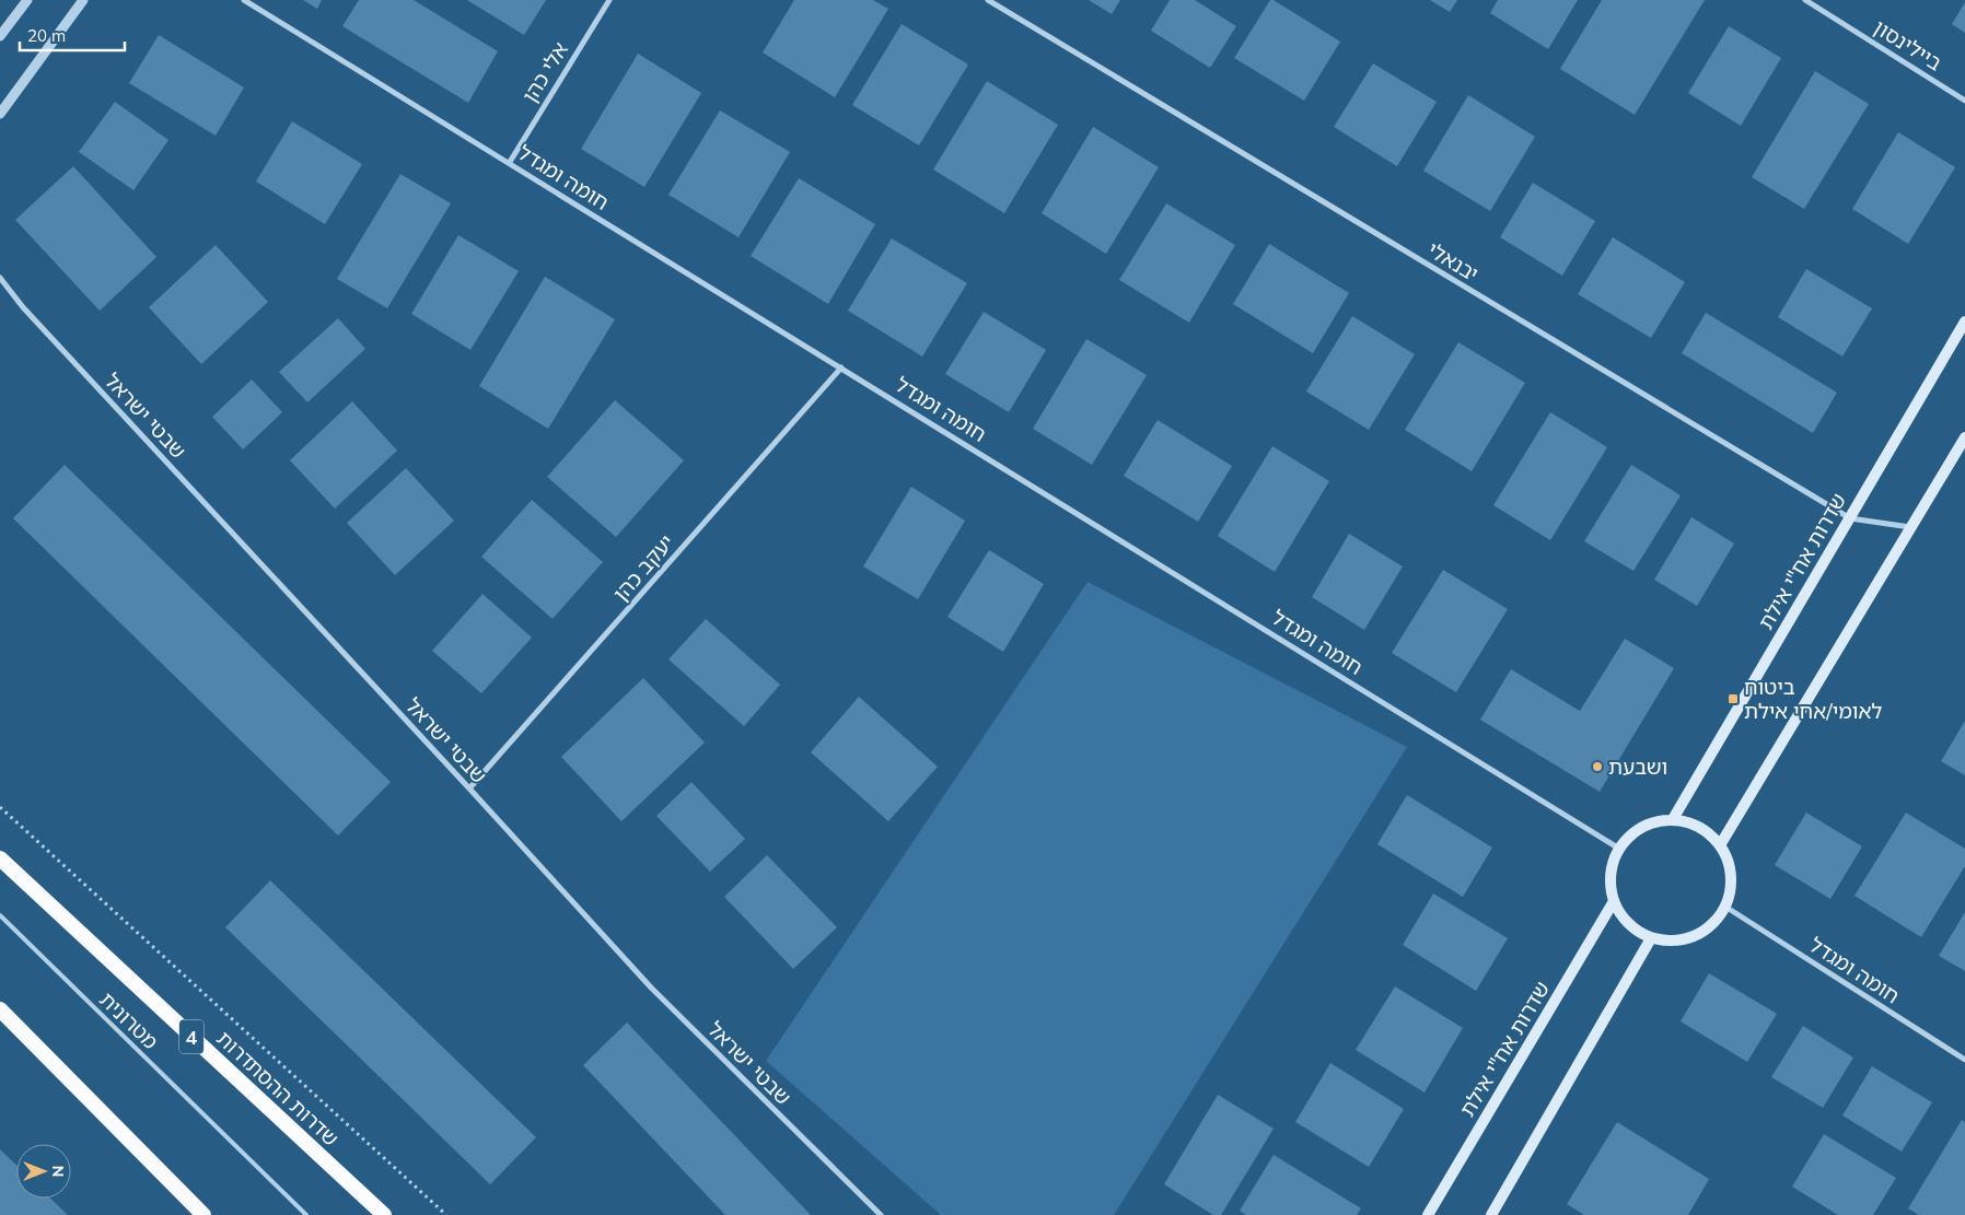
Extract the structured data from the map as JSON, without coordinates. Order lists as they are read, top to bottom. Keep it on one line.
{"streets":{"highway":["4","שדרות ההסתדרות"],"main road":["שדרות אח\"י אילת"],"street":["ביילינסון","אלי כהן","חומה ומגדל","יבנאלי","שבטי ישראל","יעקב כהן"],"lane":["מטרונית"]},"crossings":[["אלי כהן","חומה ומגדל"],["חומה ומגדל","שדרות אח\"י אילת"],["חומה ומגדל","יעקב כהן"],["יבנאלי","שדרות אח\"י אילת"],["שבטי ישראל","יעקב כהן"]],"places":{"transit":["ביטוח לאומי/אחי אילת"],"other":["ושבעת"]},"scale_bar":"20 m","north":"right"}
